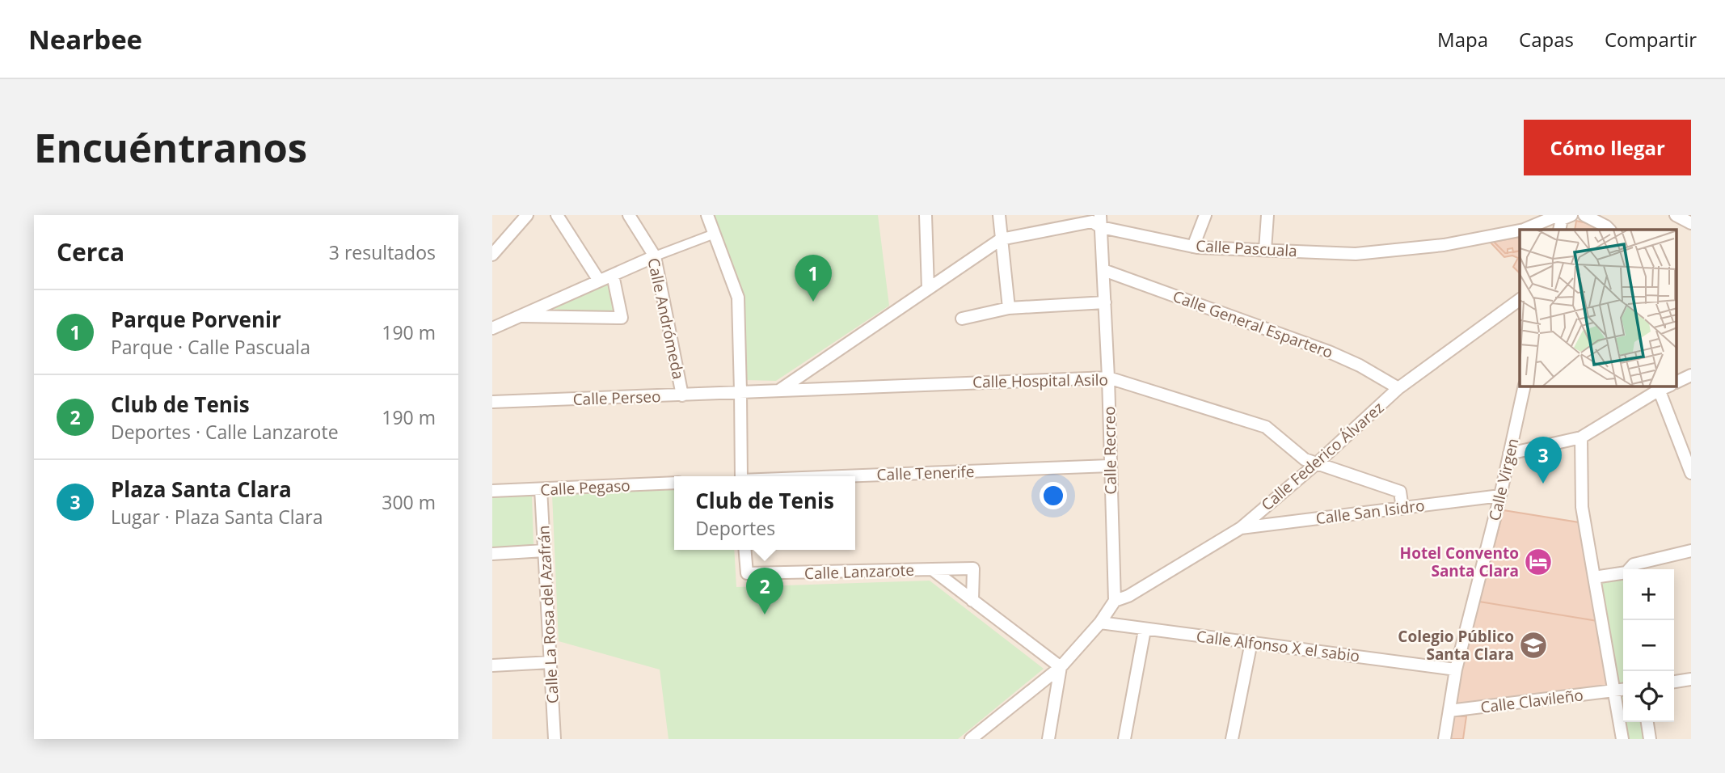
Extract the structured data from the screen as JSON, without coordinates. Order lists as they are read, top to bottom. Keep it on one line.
{"streets":{"street":["Calle Pascuala","Calle Andrómeda","Calle General Espartero","Calle Hospital Asilo","Calle Perseo","Calle Recreo","Calle Federico Álvarez","Calle Tenerife","Calle Virgen","Calle Pegaso","Calle San Isidro","Calle Lanzarote","Calle La Rosa del Azafrán","Calle Alfonso X el sabio","Calle Clavileño"]},"crossings":[["Calle Pascuala","Calle Hospital Asilo"],["Calle Pascuala","Calle Recreo"],["Calle Andrómeda","Calle Perseo"],["Calle General Espartero","Calle Recreo"],["Calle General Espartero","Calle Federico Álvarez"],["Calle Hospital Asilo","Calle Perseo"],["Calle Hospital Asilo","Calle Recreo"],["Calle Hospital Asilo","Calle Federico Álvarez"],["Calle Hospital Asilo","Calle San Isidro"],["Calle Recreo","Calle Federico Álvarez"],["Calle Recreo","Calle Tenerife"],["Calle Federico Álvarez","Calle San Isidro"],["Calle Virgen","Calle San Isidro"],["Calle Virgen","Calle Alfonso X el sabio"],["Calle Virgen","Calle Clavileño"],["Calle Pegaso","Calle La Rosa del Azafrán"]],"places":{"hotel":["Hotel Convento Santa Clara"],"school or university":["Colegio Público Santa Clara"]},"page":{"header":"Nearbee","nav":["Mapa","Capas","Compartir"],"buttons":"Cómo llegar","title":"Encuéntranos","heading":["Cerca","3 resultados"],"pins":["1","3","2"],"list":[{"mark":"1","name":"Parque Porvenir","note":"Parque · Calle Pascuala","value":"190 m"},{"mark":"2","name":"Club de Tenis","note":"Deportes · Calle Lanzarote","value":"190 m"},{"mark":"3","name":"Plaza Santa Clara","note":"Lugar · Plaza Santa Clara","value":"300 m"}],"popup":["Club de Tenis","Deportes"],"map_buttons":["+","−"]}}
